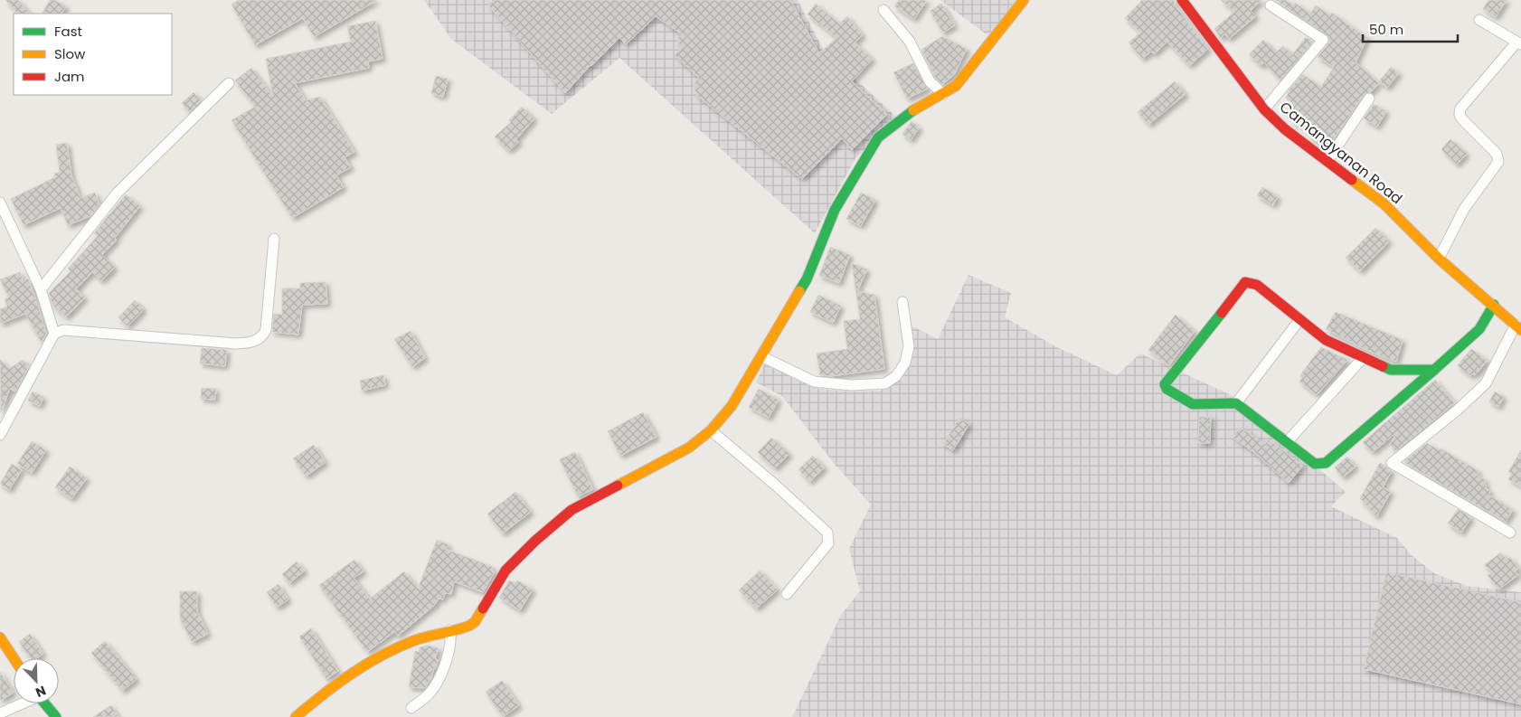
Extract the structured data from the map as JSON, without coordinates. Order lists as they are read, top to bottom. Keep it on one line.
{"streets":{"street":["Camangyanan Road"]},"legend":["Fast","Slow","Jam"],"scale_bar":"50 m","north":"bottom right"}
